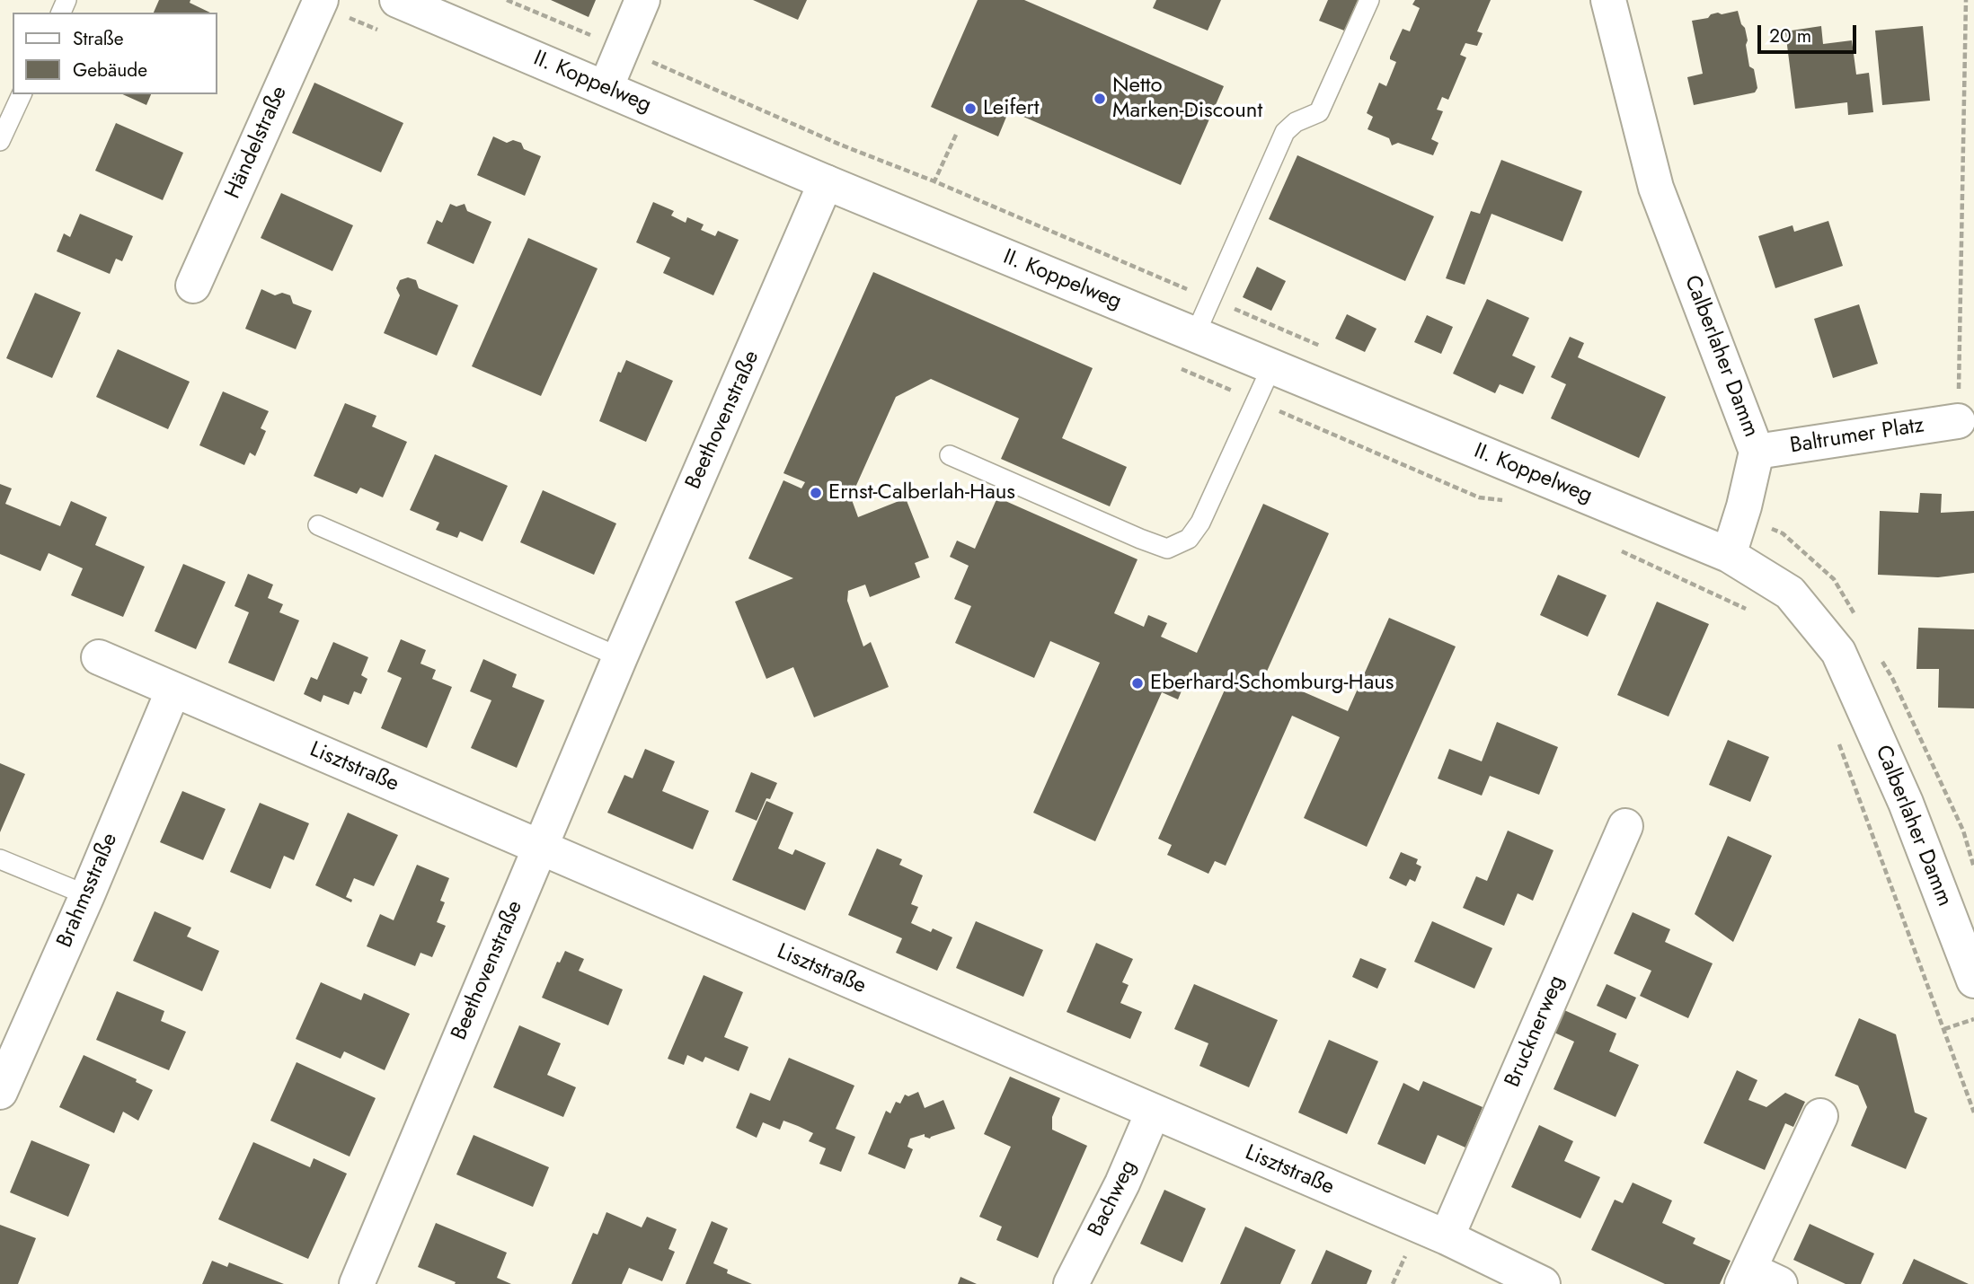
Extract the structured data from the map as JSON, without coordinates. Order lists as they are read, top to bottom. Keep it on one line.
{"streets":{"street":["II. Koppelweg","Händelstraße","Calberlaher Damm","Beethovenstraße","Baltrumer Platz","Lisztstraße","Brahmsstraße","Brucknerweg","Bachweg"]},"crossings":[["II. Koppelweg","Calberlaher Damm"],["II. Koppelweg","Beethovenstraße"],["Calberlaher Damm","Baltrumer Platz"],["Beethovenstraße","Lisztstraße"],["Lisztstraße","Brahmsstraße"],["Lisztstraße","Brucknerweg"],["Lisztstraße","Bachweg"]],"places":["Netto Marken-Discount","Leifert","Ernst-Calberlah-Haus","Eberhard-Schomburg-Haus"],"legend":["Straße","Gebäude"],"scale_bar":"20 m"}
